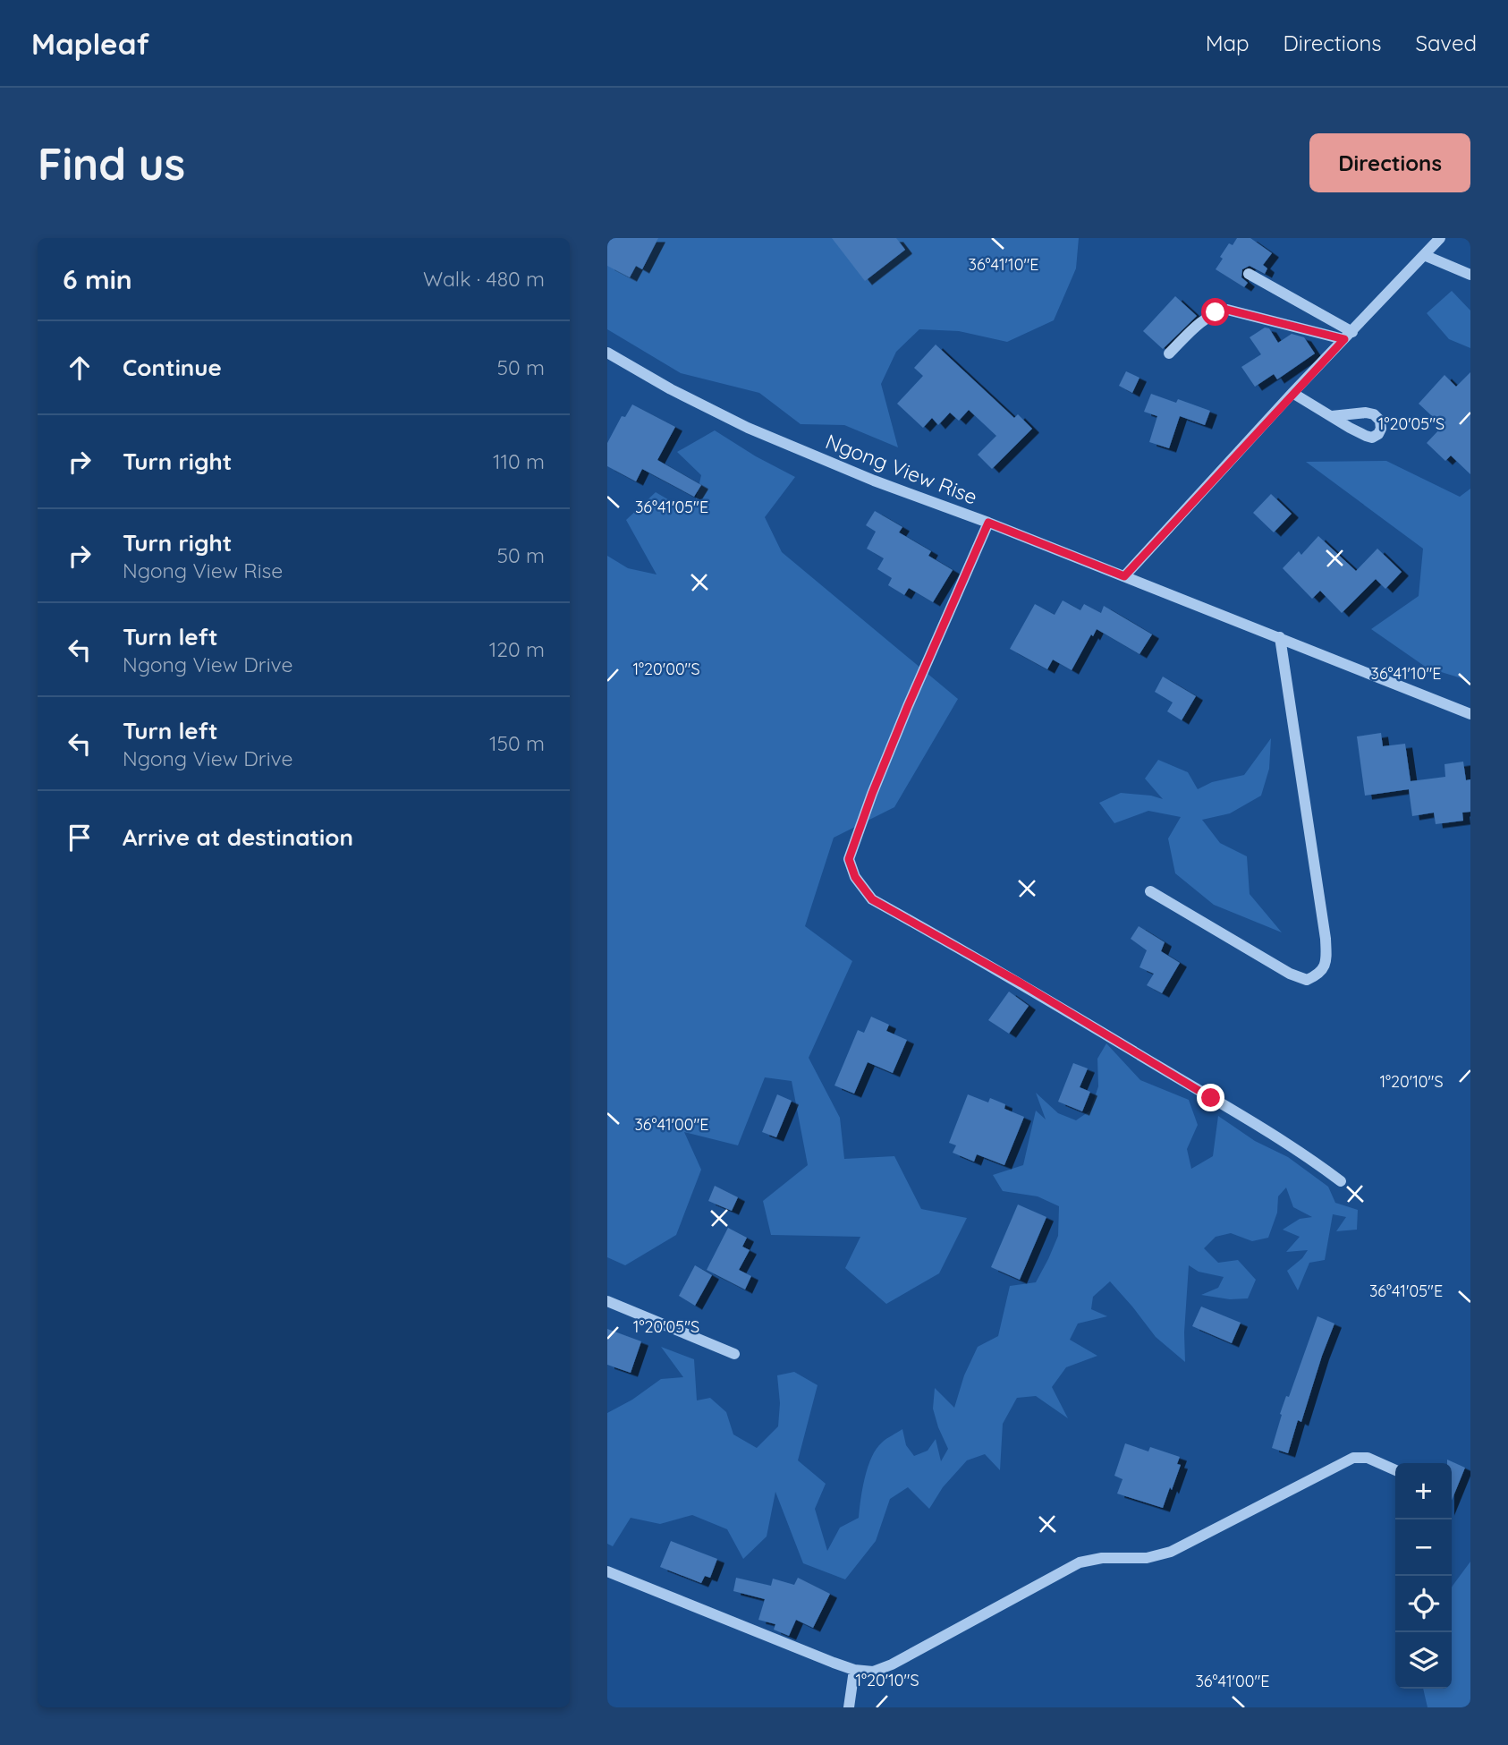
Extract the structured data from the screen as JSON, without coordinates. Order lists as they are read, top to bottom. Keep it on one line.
{"streets":{"street":["Ngong View Rise"]},"page":{"header":"Mapleaf","nav":["Map","Directions","Saved"],"buttons":"Directions","title":"Find us","heading":["6 min","Walk · 480 m"],"list":[["Continue","50 m"],["Turn right","110 m"],["Turn right","Ngong View Rise","50 m"],["Turn left","Ngong View Drive","120 m"],["Turn left","Ngong View Drive","150 m"],"Arrive at destination"],"map_buttons":["+","−"]},"coordinates":["36°41'10\"E","1°20'05\"S","36°41'05\"E","1°20'00\"S","1°20'10\"S","36°41'00\"E"]}
